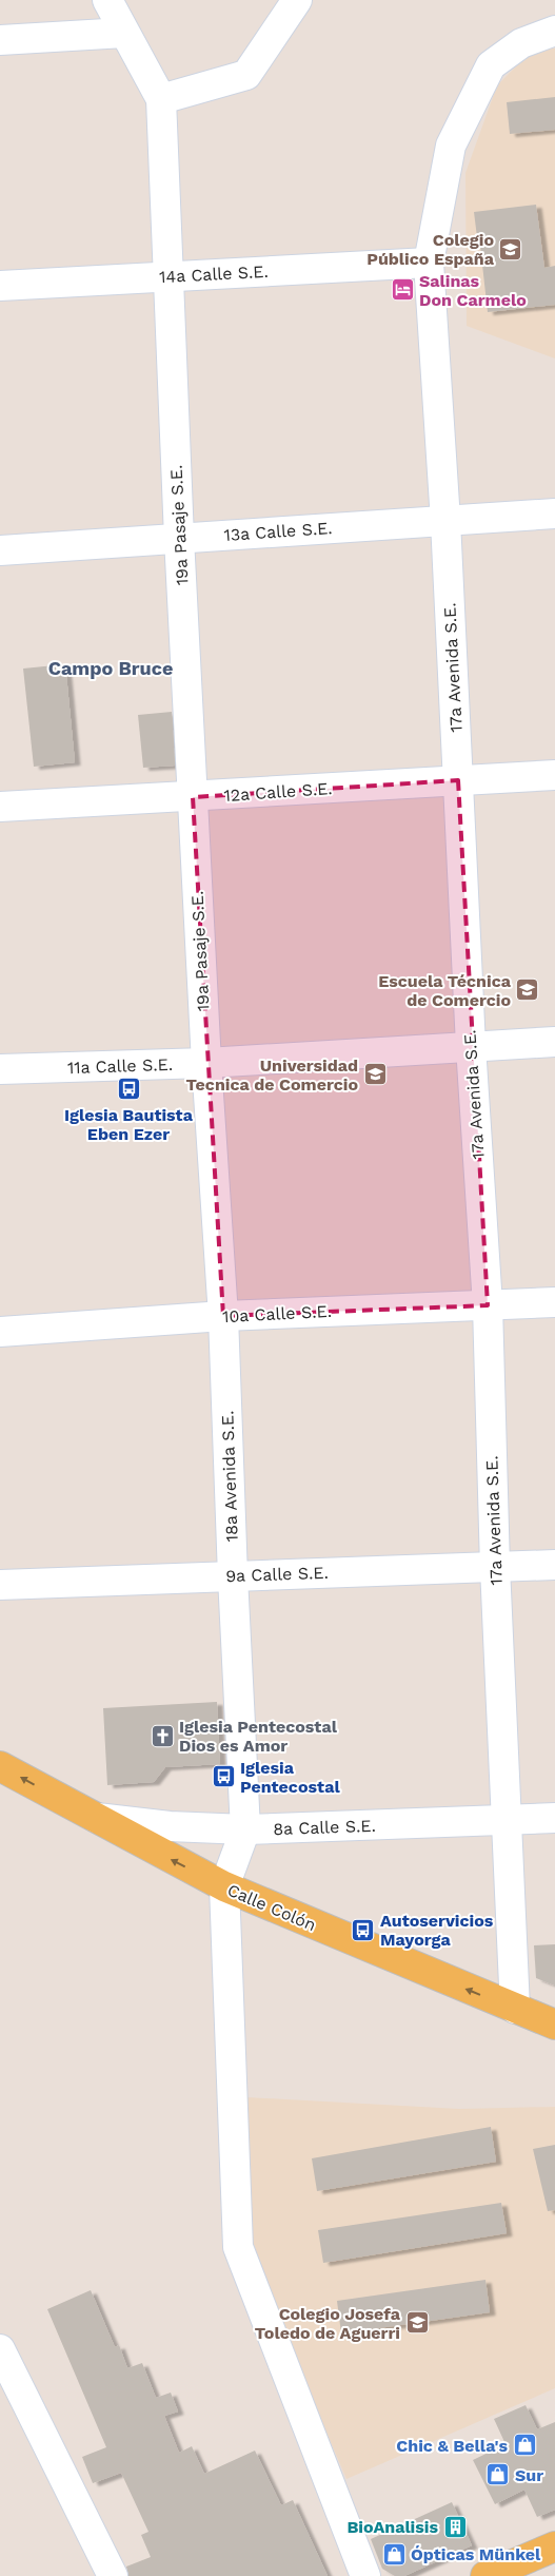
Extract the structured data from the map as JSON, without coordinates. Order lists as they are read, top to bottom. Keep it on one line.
{"streets":{"main road":["Calle Colón"],"street":["14a Calle S.E.","19a Pasaje S.E.","13a Calle S.E.","17a Avenida S.E.","12a Calle S.E.","11a Calle S.E.","10a Calle S.E.","18a Avenida S.E.","9a Calle S.E.","8a Calle S.E."]},"crossings":[["14a Calle S.E.","19a Pasaje S.E."],["14a Calle S.E.","17a Avenida S.E."],["19a Pasaje S.E.","13a Calle S.E."],["19a Pasaje S.E.","12a Calle S.E."],["19a Pasaje S.E.","11a Calle S.E."],["19a Pasaje S.E.","18a Avenida S.E."],["13a Calle S.E.","17a Avenida S.E."],["17a Avenida S.E.","12a Calle S.E."],["17a Avenida S.E.","11a Calle S.E."],["17a Avenida S.E.","10a Calle S.E."],["17a Avenida S.E.","9a Calle S.E."],["17a Avenida S.E.","8a Calle S.E."],["17a Avenida S.E.","Calle Colón"],["11a Calle S.E.","18a Avenida S.E."],["10a Calle S.E.","18a Avenida S.E."],["18a Avenida S.E.","9a Calle S.E."],["18a Avenida S.E.","8a Calle S.E."],["18a Avenida S.E.","Calle Colón"],["8a Calle S.E.","Calle Colón"]],"one_way":["Calle Colón"],"districts":["Campo Bruce"],"places":{"school or university":["Colegio Público España","Escuela Técnica de Comercio","Universidad Tecnica de Comercio","Colegio Josefa Toledo de Aguerri"],"hotel":["Salinas Don Carmelo"],"bus stop":["Iglesia Bautista Eben Ezer","Iglesia Pentecostal","Autoservicios Mayorga"],"church":["Iglesia Pentecostal Dios es Amor"],"shop":["Chic & Bella's","Sur","Ópticas Münkel"],"building":["BioAnalisis"]}}
